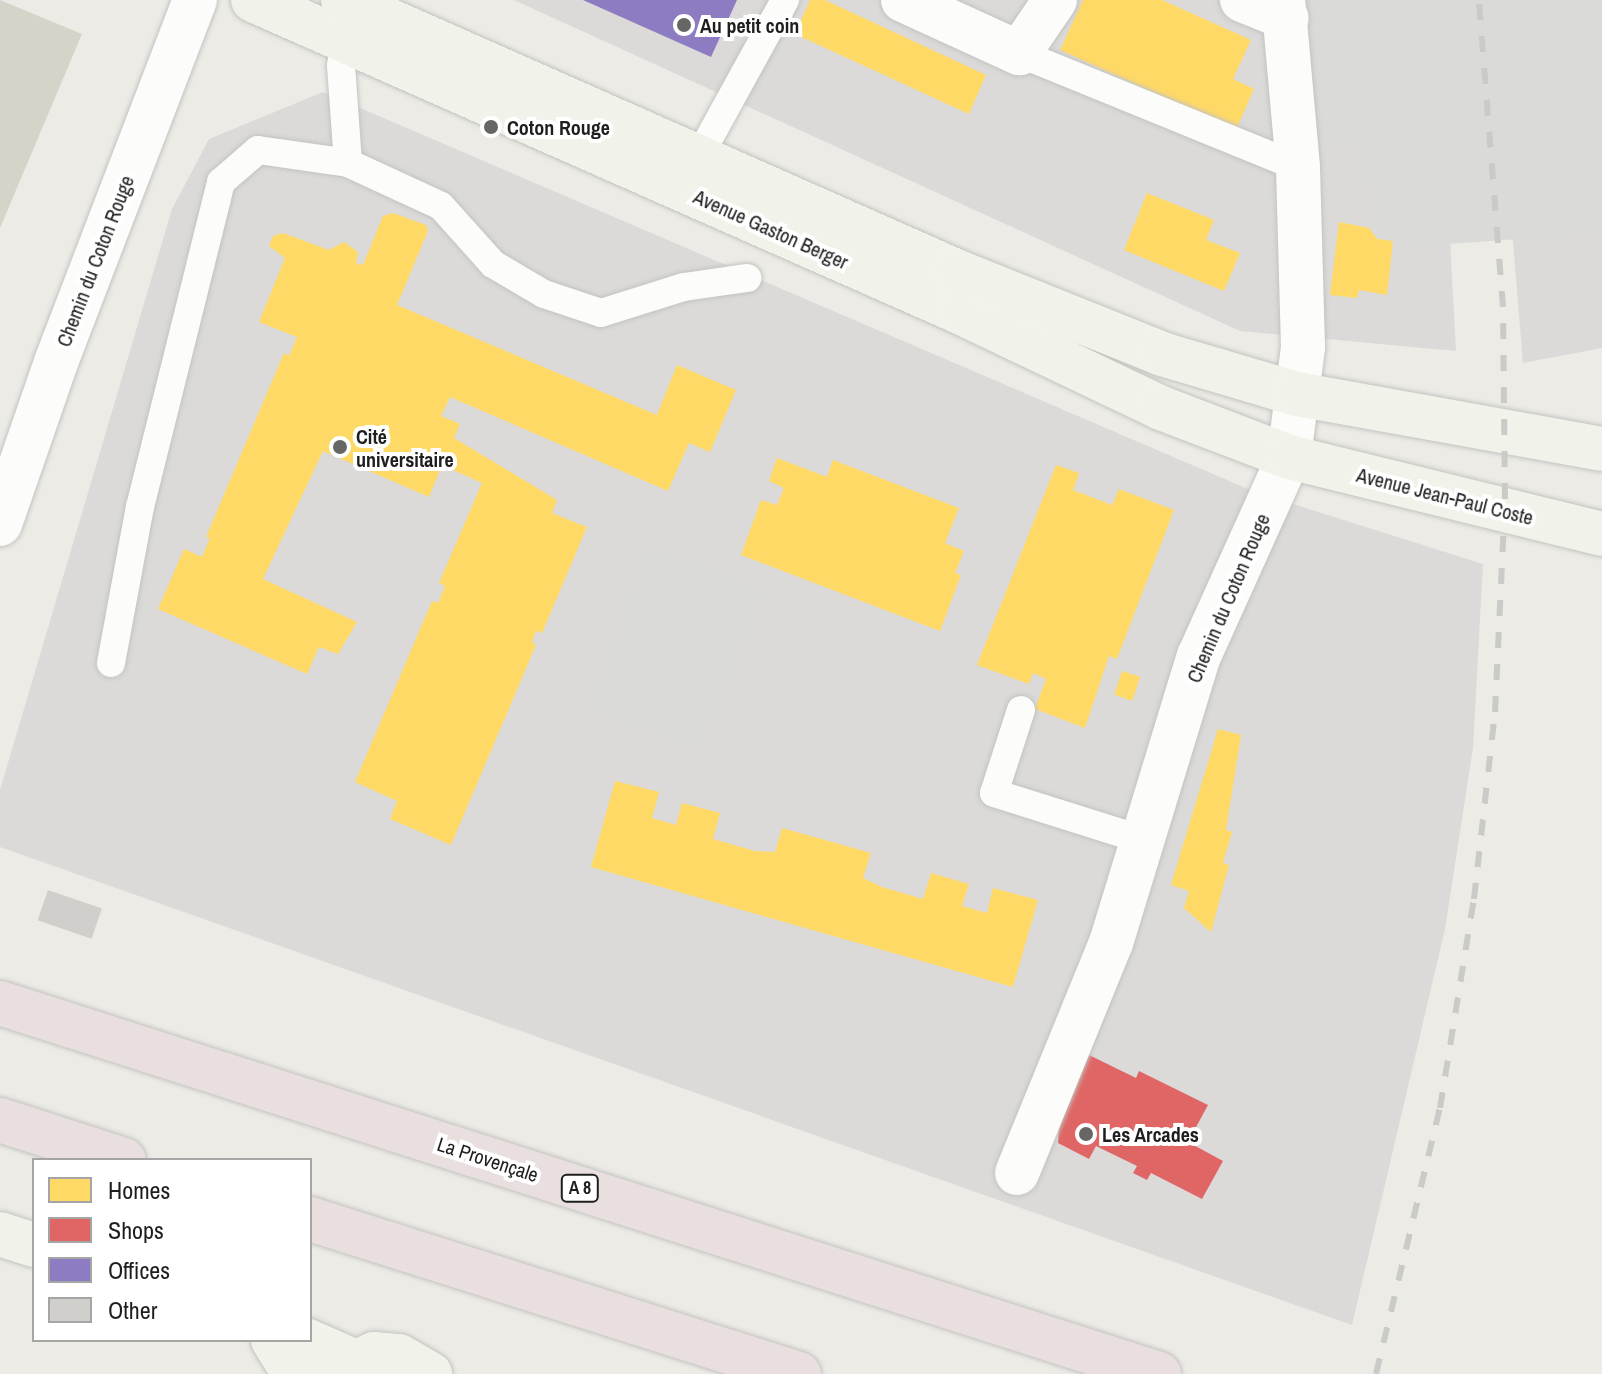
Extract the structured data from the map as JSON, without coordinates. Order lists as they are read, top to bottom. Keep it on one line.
{"streets":{"highway":["La Provençale","A 8"],"main road":["Avenue Gaston Berger","Avenue Jean-Paul Coste"],"street":["Chemin du Coton Rouge"]},"crossings":[["Avenue Gaston Berger","Chemin du Coton Rouge"],["Avenue Gaston Berger","Avenue Jean-Paul Coste"],["Chemin du Coton Rouge","Avenue Jean-Paul Coste"]],"places":["Au petit coin","Coton Rouge","Cité universitaire","Les Arcades"],"legend":["Homes","Shops","Offices","Other"]}
